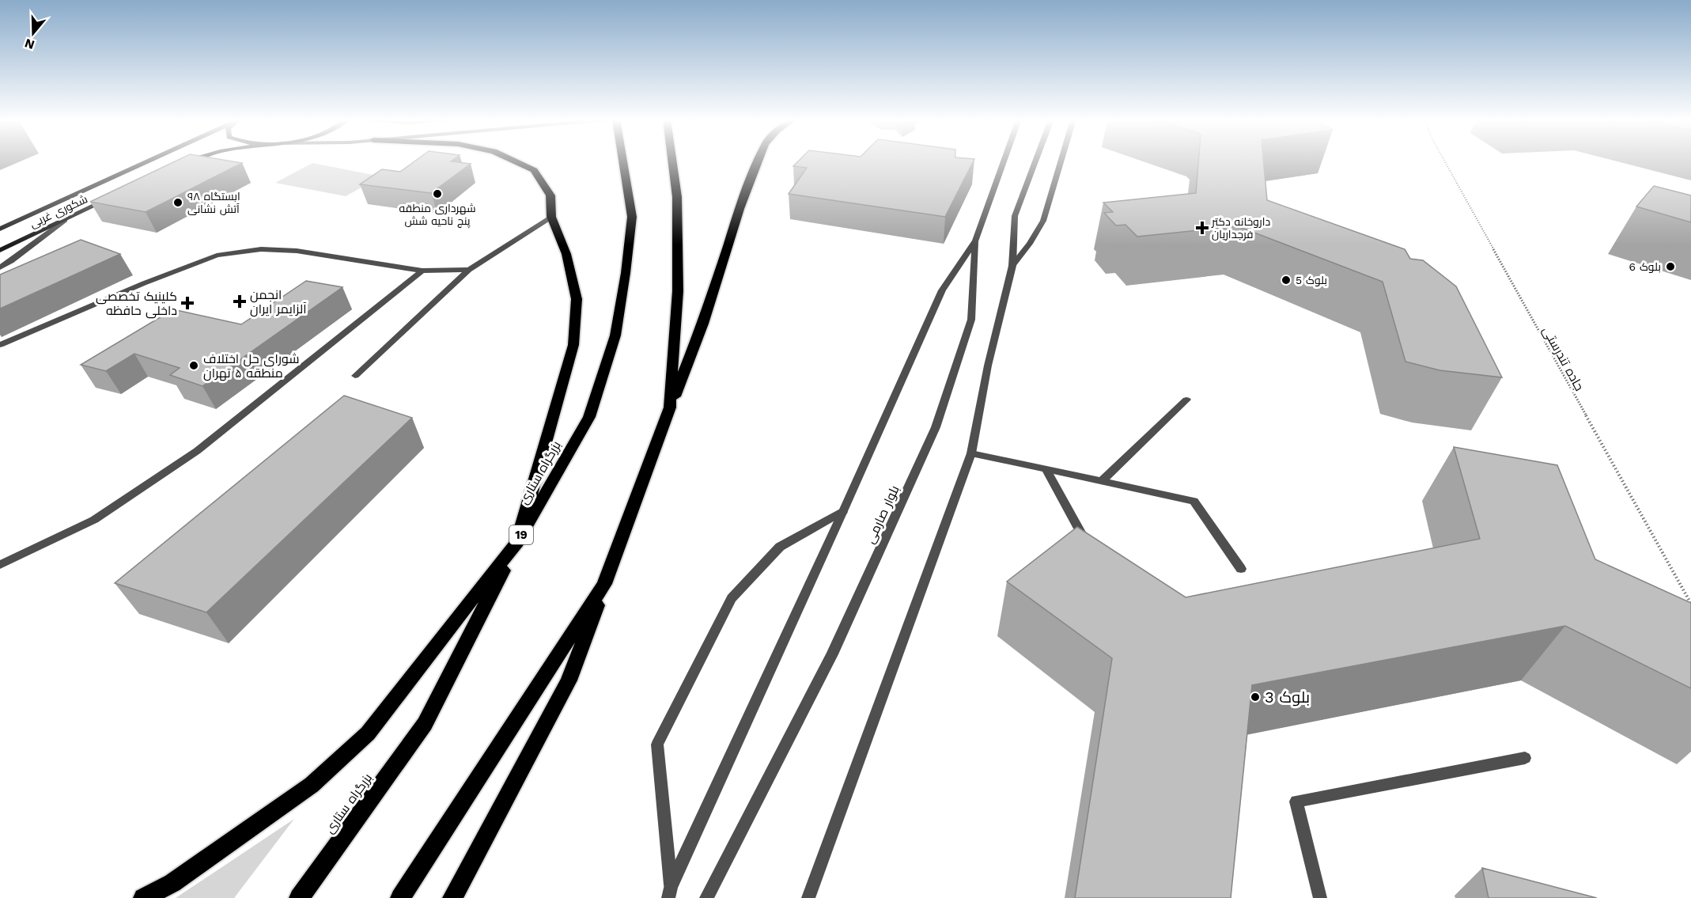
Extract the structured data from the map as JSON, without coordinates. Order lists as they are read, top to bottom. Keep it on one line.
{"streets":{"highway":["بزرگراه ستاری","19"],"main road":["شکوری غربی"],"street":["بلوار صارمی"],"path":["جاده تندرستی"]},"places":{"other":["شهرداری منطقه پنج ناحیه شش","ایستگاه ۹۸ آتش نشانی","بلوک 6","بلوک 5","شورای حل اختلاف منطقه ۵ تهران","بلوک 3"],"health":["داروخانه دکتر فرجداریان","انجمن آلزایمر ایران","کلینیک تخصصی داخلی حافظه"]},"north":"bottom"}
